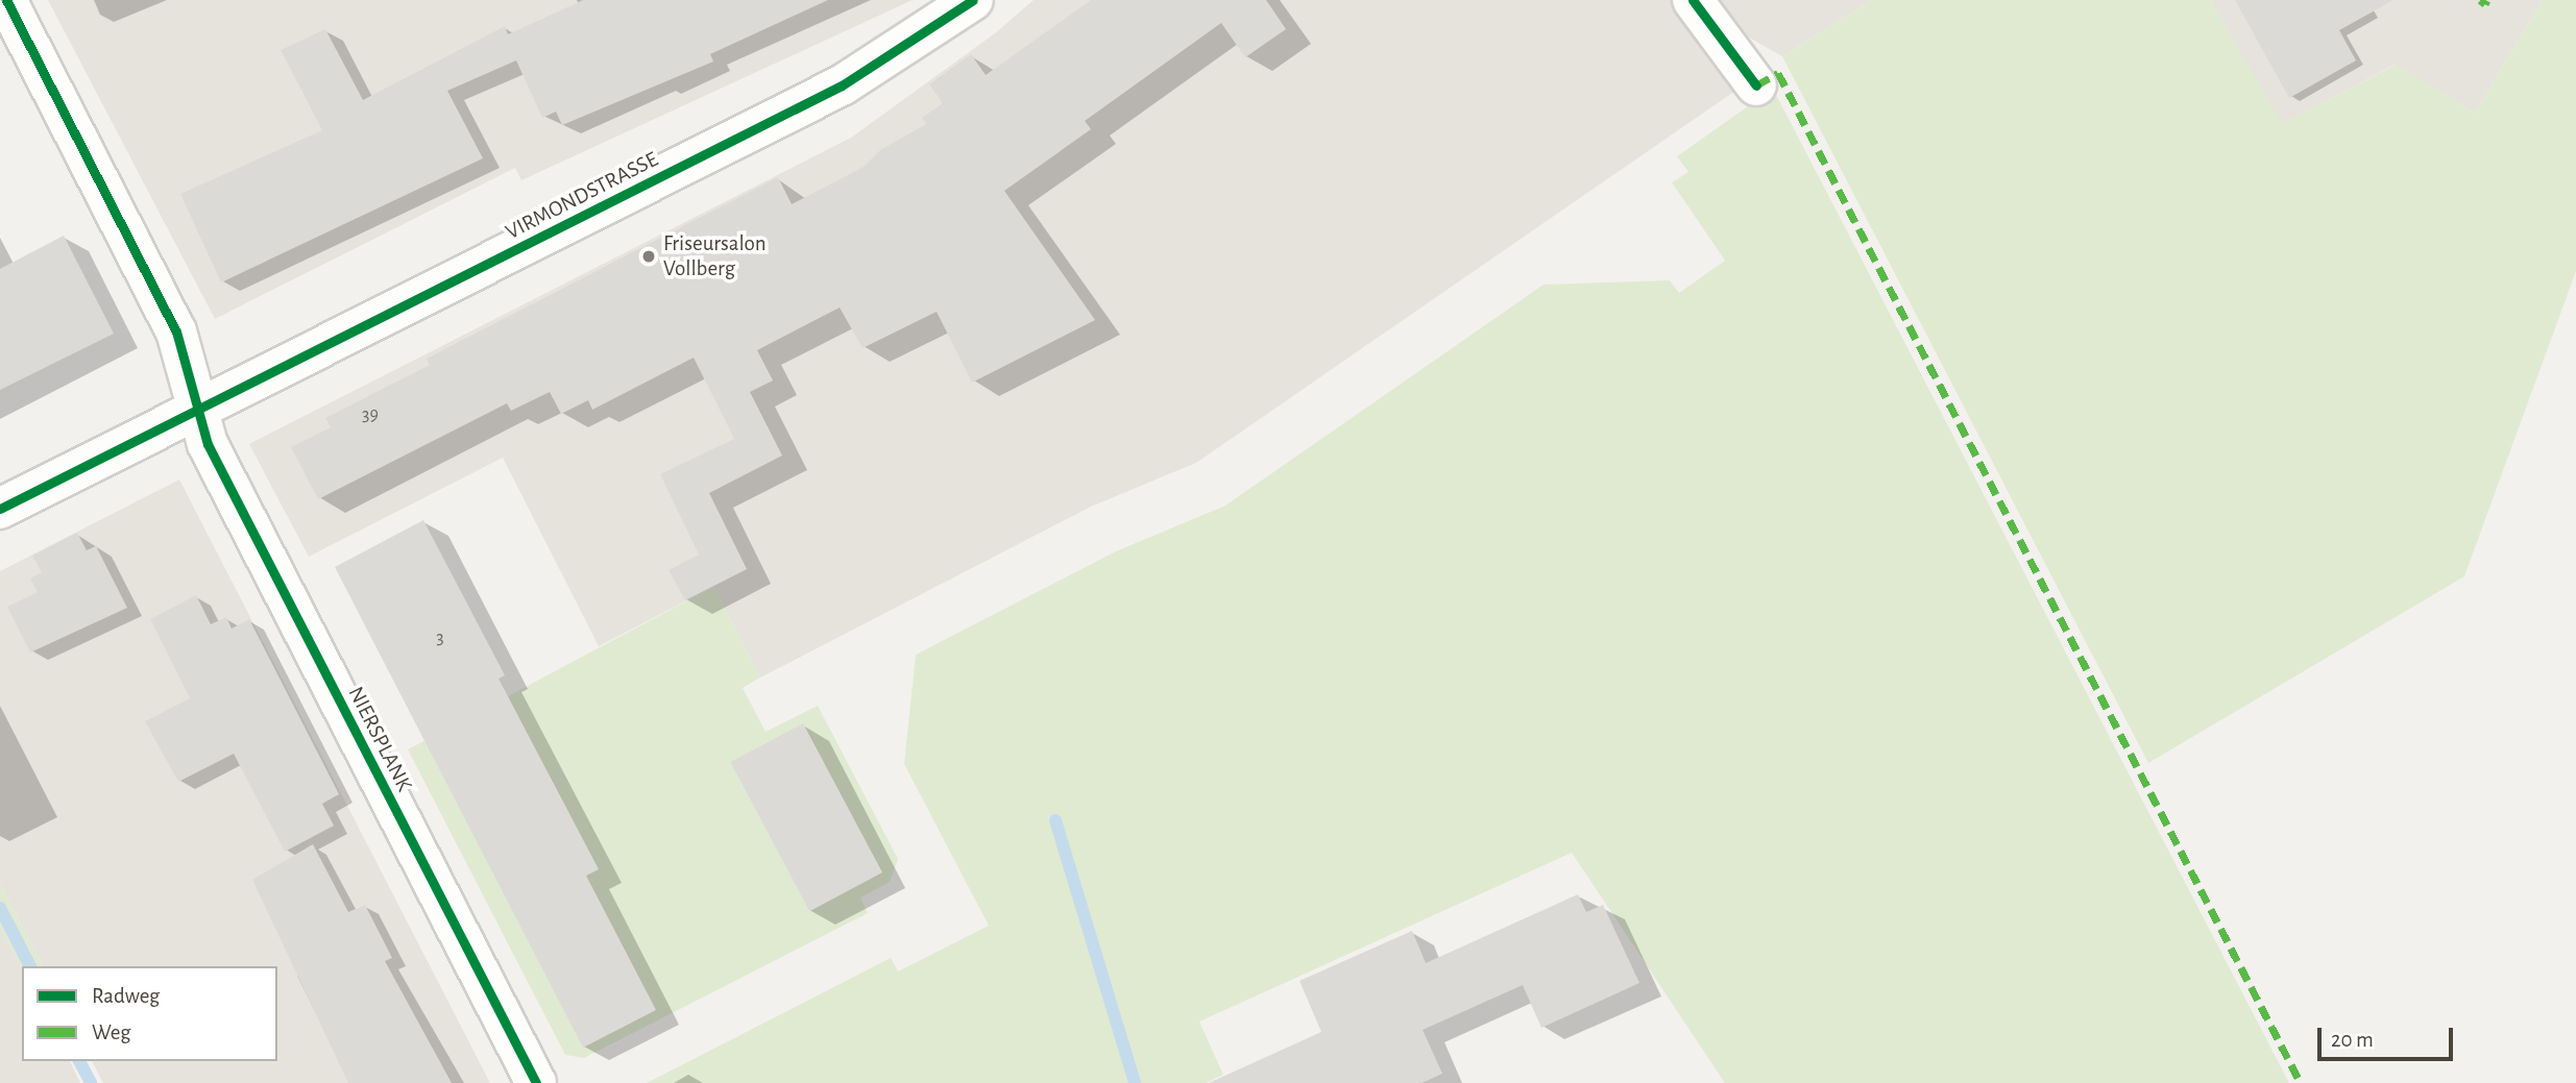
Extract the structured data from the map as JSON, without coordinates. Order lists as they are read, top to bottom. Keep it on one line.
{"streets":{"street":["VIRMONDSTRASSE","NIERSPLANK"]},"crossings":[["VIRMONDSTRASSE","NIERSPLANK"]],"places":["Friseursalon Vollberg"],"house_numbers":["39","3"],"legend":["Radweg","Weg"],"scale_bar":"20 m"}
